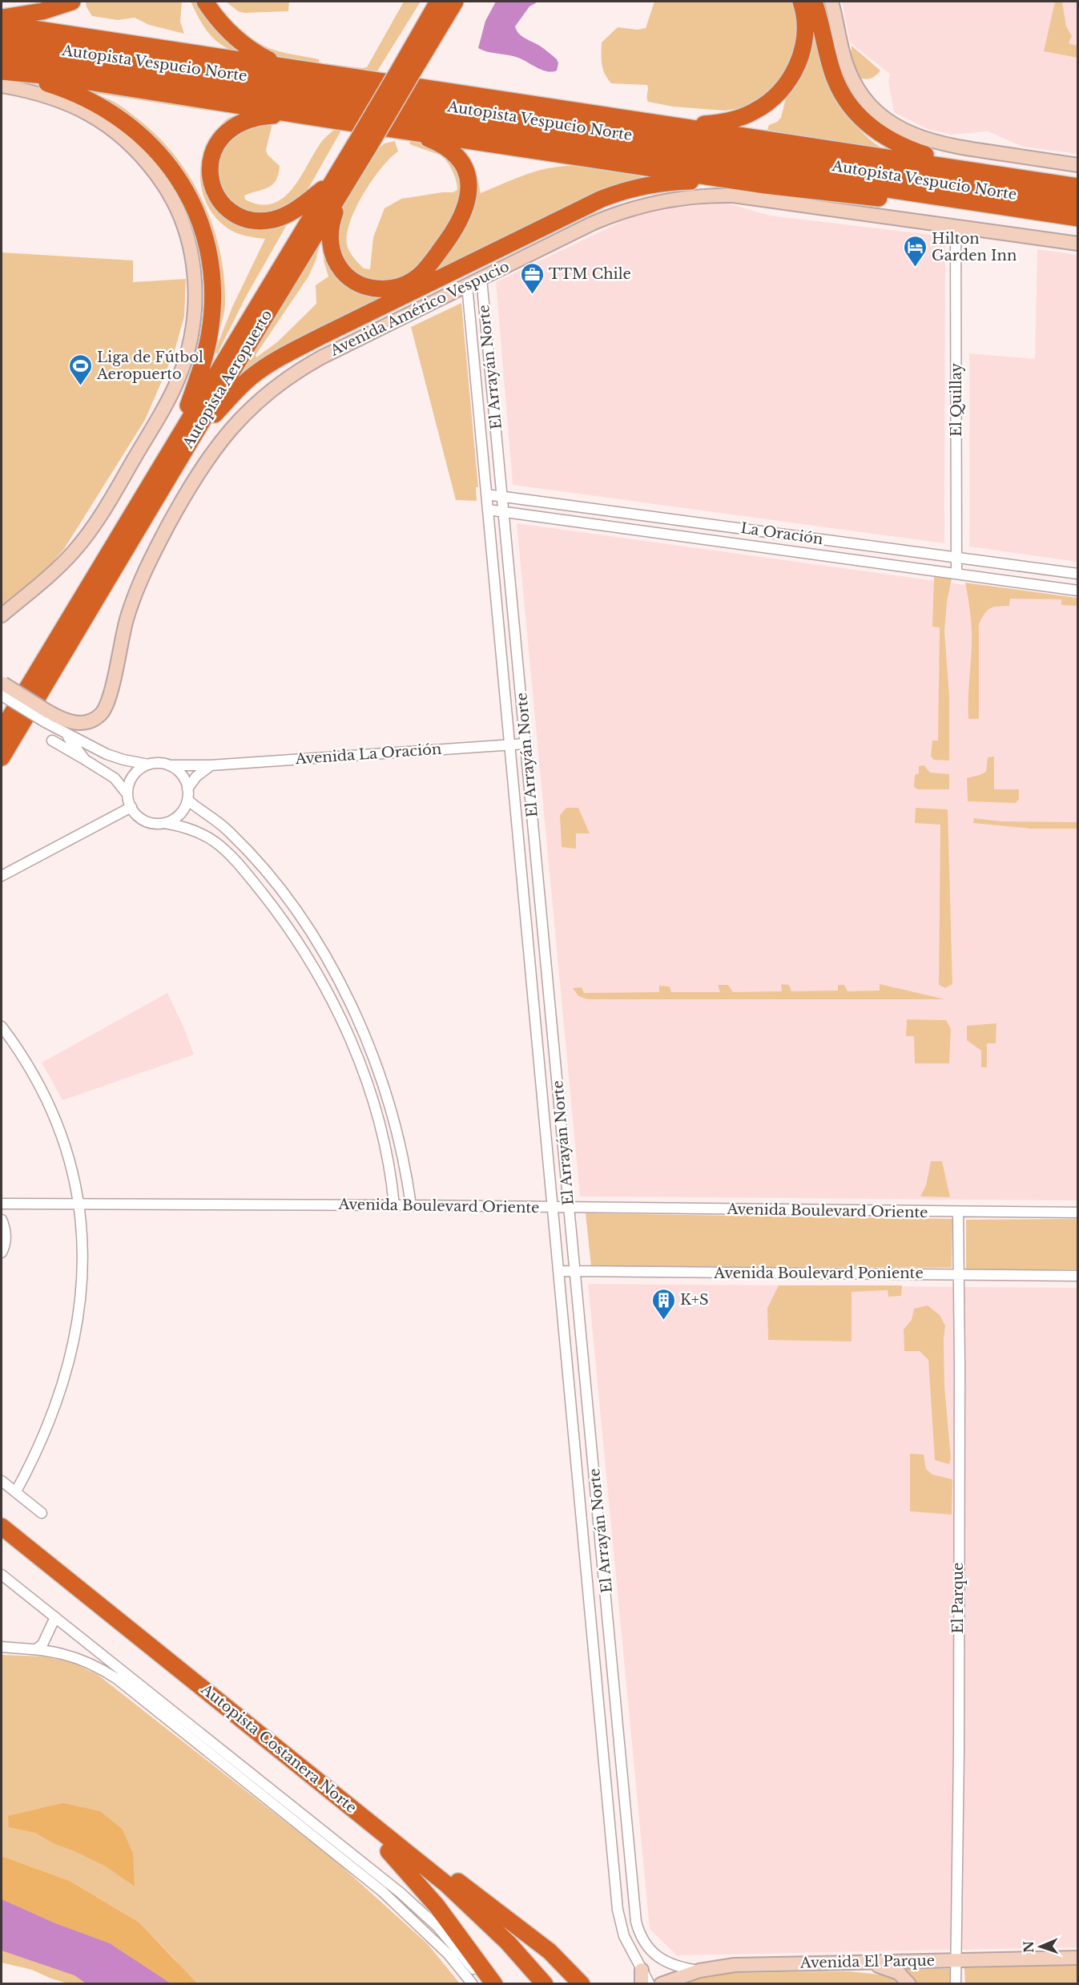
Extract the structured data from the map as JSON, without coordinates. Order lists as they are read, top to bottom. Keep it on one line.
{"streets":{"highway":["Autopista Vespucio Norte","Autopista Aeropuerto","Autopista Costanera Norte"],"street":["Avenida Américo Vespucio","El Arrayán Norte","El Quillay","La Oración","Avenida La Oración","Avenida Boulevard Oriente","Avenida Boulevard Poniente","El Parque","Avenida El Parque"]},"crossings":[["Avenida Américo Vespucio","El Arrayán Norte"],["Avenida Américo Vespucio","El Quillay"],["El Arrayán Norte","La Oración"],["El Arrayán Norte","Avenida La Oración"],["El Arrayán Norte","Avenida Boulevard Oriente"],["El Arrayán Norte","Avenida Boulevard Poniente"],["El Arrayán Norte","Avenida El Parque"],["El Quillay","La Oración"],["Avenida Boulevard Oriente","El Parque"],["Avenida Boulevard Poniente","El Parque"],["El Parque","Avenida El Parque"]],"places":{"hotel":["Hilton Garden Inn"],"office":["TTM Chile"],"sports":["Liga de Fútbol Aeropuerto"],"building":["K+S"]},"north":"left"}
